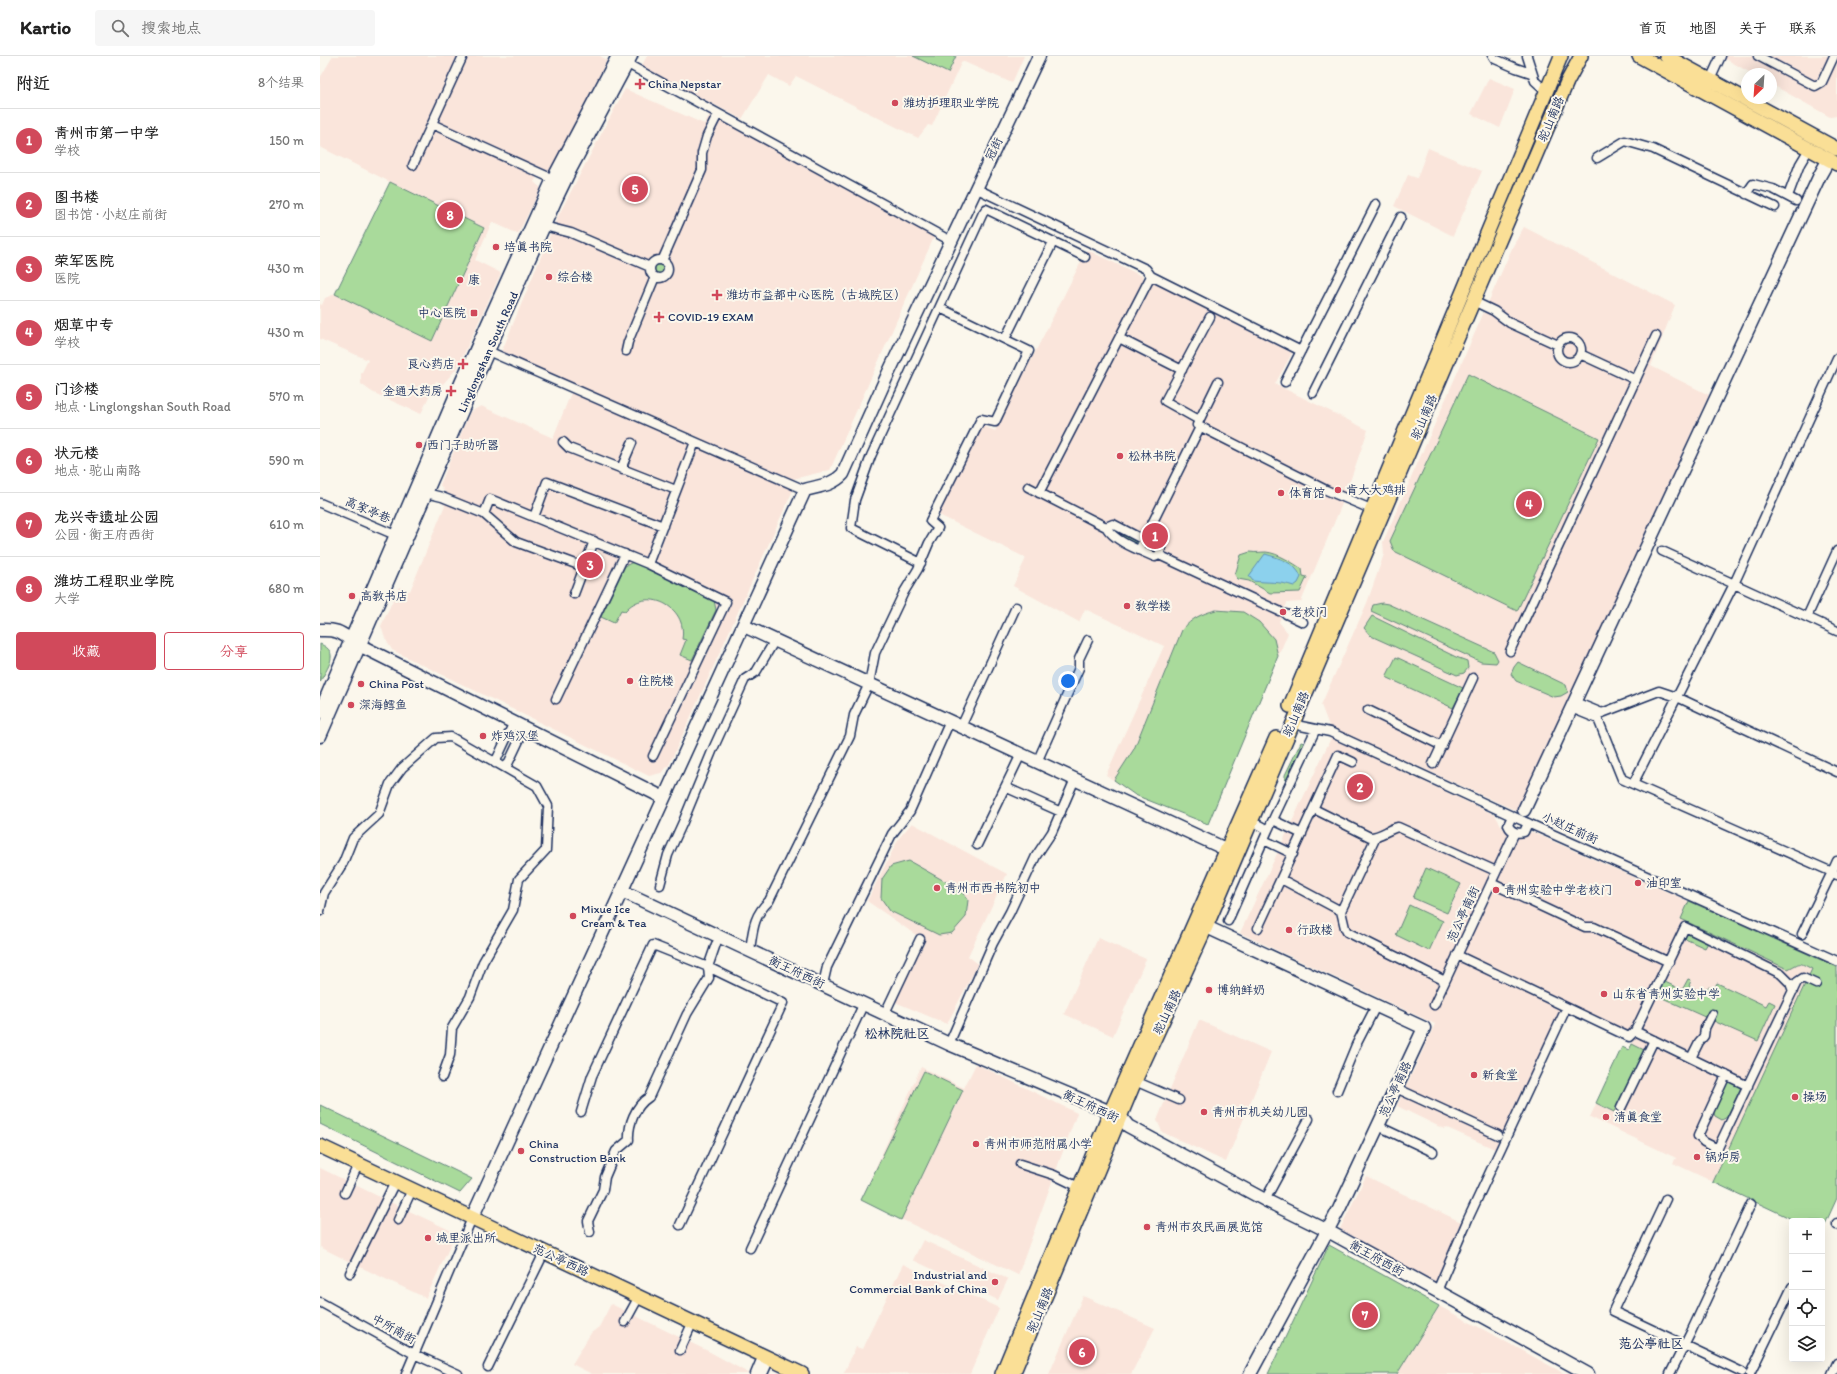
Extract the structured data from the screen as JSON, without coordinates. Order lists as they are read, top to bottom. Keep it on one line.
{"streets":{"main road":["驼山南路","范公亭西路"],"street":["冠街","Linglongshan South Road","高家亭巷","小赵庄前街","范公亭南街","衡王府西街","范公亭南路","中所南街"]},"crossings":[["驼山南路","小赵庄前街"],["驼山南路","衡王府西街"],["驼山南路","范公亭南路"],["Linglongshan South Road","高家亭巷"],["衡王府西街","范公亭南路"]],"districts":["松林院社区","范公亭社区"],"places":{"health":["China Nepstar","潍坊市益都中心医院（古城院区）","COVID-19 EXAM","良心药店","金通大药房"],"other":["潍坊护理职业学院","培真书院","综合楼","康","西门子助听器","松林书院","肯大大鸡排","体育馆","高教书店","教学楼","老校门","住院楼","China Post","深海鳕鱼","炸鸡汉堡","油印室","青州市西书院初中","青州实验中学老校门","Mixue Ice Cream & Tea","行政楼","博纳鲜奶","山东省青州实验中学","新食堂","操场","青州市机关幼儿园","清真食堂","青州市师范附属小学","China Construction Bank","锅炉房","青州市农民画展览馆","城里派出所","Industrial and Commercial Bank of China"],"transit":["中心医院"]},"north":"bottom left","page":{"header":"Kartio","search":"搜索地点","nav":["首页","地图","关于","联系"],"heading":["附近","8个结果"],"list":[{"mark":"1","name":"青州市第一中学","note":"学校","value":"150 m"},{"mark":"2","name":"图书楼","note":"图书馆 · 小赵庄前街","value":"270 m"},{"mark":"3","name":"荣军医院","note":"医院","value":"430 m"},{"mark":"4","name":"烟草中专","note":"学校","value":"430 m"},{"mark":"5","name":"门诊楼","note":"地点 · Linglongshan South Road","value":"570 m"},{"mark":"6","name":"状元楼","note":"地点 · 驼山南路","value":"590 m"},{"mark":"7","name":"龙兴寺遗址公园","note":"公园 · 衡王府西街","value":"610 m"},{"mark":"8","name":"潍坊工程职业学院","note":"大学","value":"680 m"}],"pins":["5","8","4","1","3","2","7","6"],"buttons":["收藏","分享"],"map_buttons":["+","−"]}}
